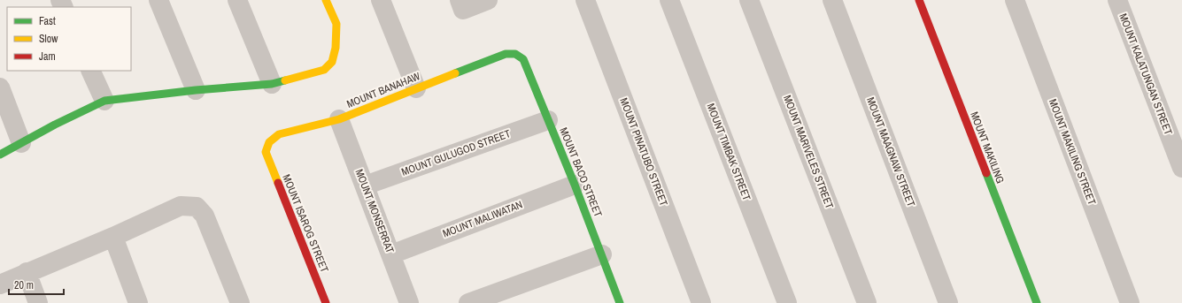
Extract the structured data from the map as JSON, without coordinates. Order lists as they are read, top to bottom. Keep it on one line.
{"streets":{"street":["MOUNT KALATUNGAN STREET","MOUNT BANAHAW","MOUNT MAKILING","MOUNT PINATUBO STREET","MOUNT TIMBAK STREET","MOUNT MARIVELES STREET","MOUNT MAAGNAW STREET","MOUNT MAKILING STREET","MOUNT GULUGOD STREET","MOUNT BACO STREET","MOUNT MONSERRAT","MOUNT MALIWATAN","MOUNT ISAROG STREET"]},"crossings":[["MOUNT BANAHAW","MOUNT BACO STREET"],["MOUNT BANAHAW","MOUNT MONSERRAT"],["MOUNT BANAHAW","MOUNT ISAROG STREET"],["MOUNT GULUGOD STREET","MOUNT BACO STREET"],["MOUNT GULUGOD STREET","MOUNT MONSERRAT"],["MOUNT BACO STREET","MOUNT MALIWATAN"],["MOUNT MONSERRAT","MOUNT MALIWATAN"]],"legend":["Fast","Slow","Jam"],"scale_bar":"20 m"}
